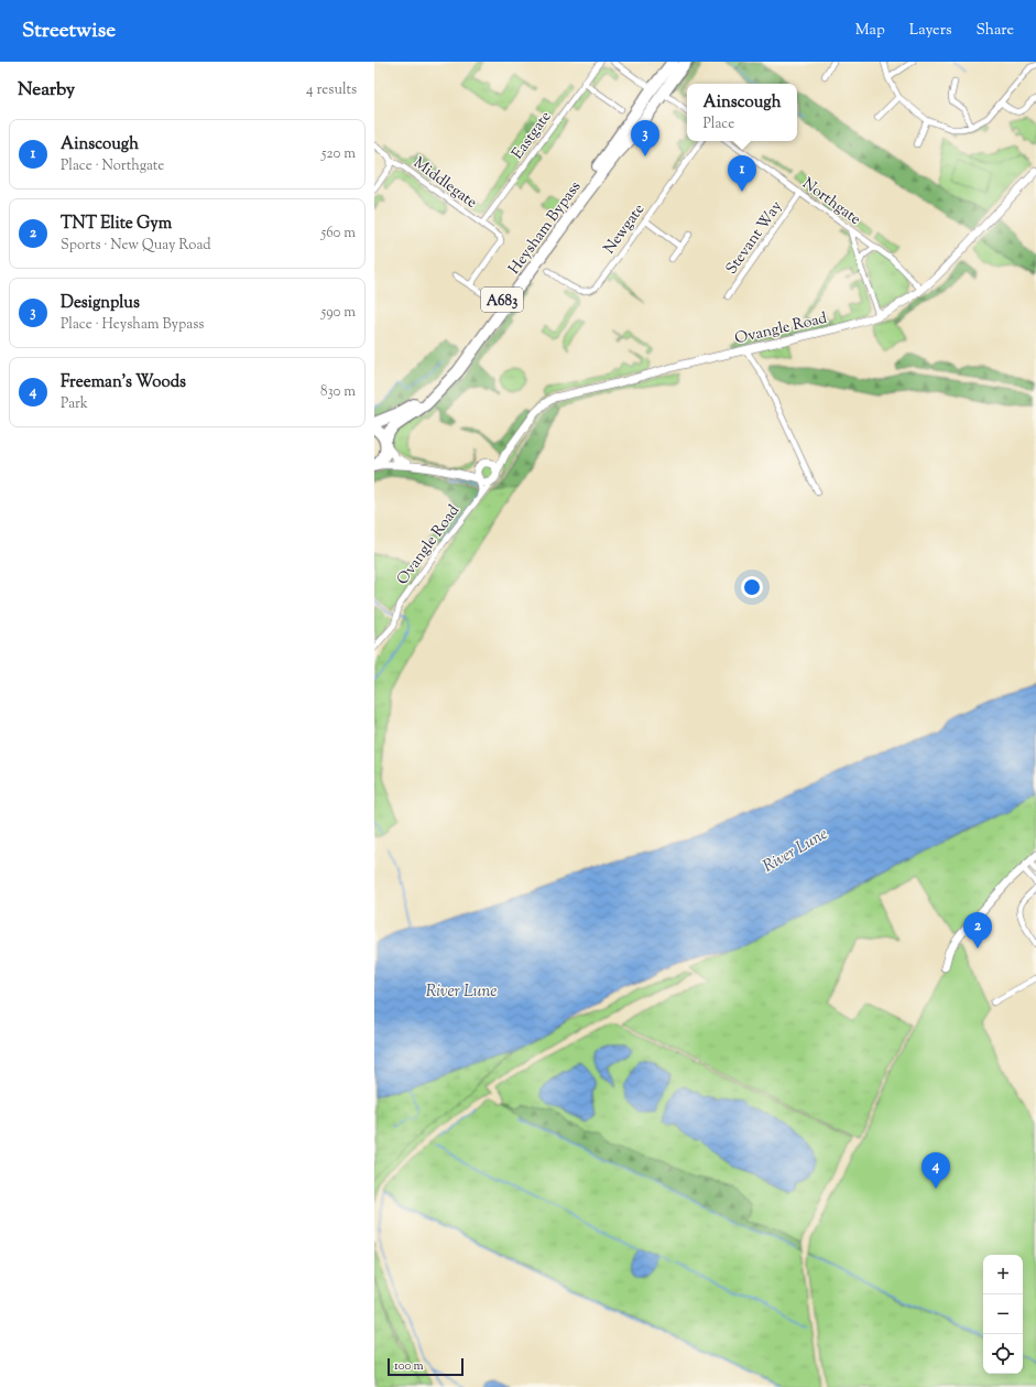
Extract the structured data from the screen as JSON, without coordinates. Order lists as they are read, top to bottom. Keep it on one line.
{"streets":{"highway":["Heysham Bypass","A683"],"main road":["Ovangle Road"],"street":["Eastgate","Middlegate","Northgate","Newgate","Stevant Way"]},"crossings":[["Eastgate","Middlegate"],["Northgate","Stevant Way"],["Northgate","Ovangle Road"],["Heysham Bypass","A683"]],"water":["River Lune"],"scale_bar":"100 m","page":{"header":"Streetwise","nav":["Map","Layers","Share"],"heading":["Nearby","4 results"],"popup":["Ainscough","Place"],"list":[{"mark":"1","name":"Ainscough","note":"Place · Northgate","value":"520 m"},{"mark":"2","name":"TNT Elite Gym","note":"Sports · New Quay Road","value":"560 m"},{"mark":"3","name":"Designplus","note":"Place · Heysham Bypass","value":"590 m"},{"mark":"4","name":"Freeman's Woods","note":"Park","value":"830 m"}],"pins":["3","1","2","4"],"map_buttons":["+","−"],"scale":"100 m"}}
